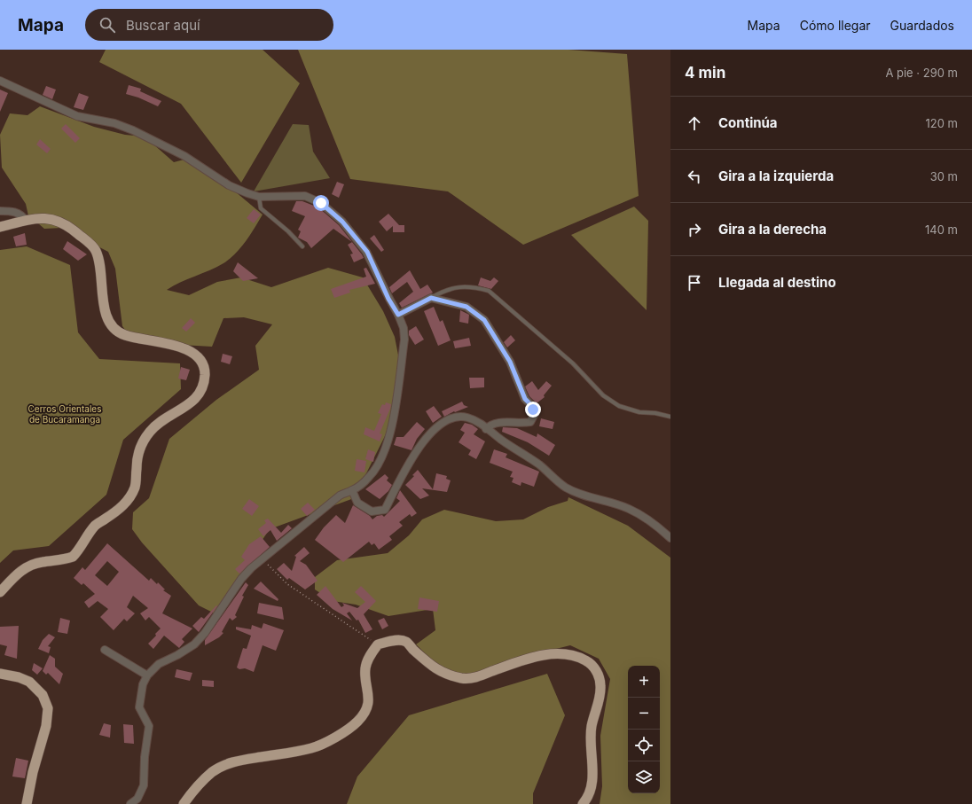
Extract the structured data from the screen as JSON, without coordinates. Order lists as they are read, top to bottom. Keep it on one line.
{"parks":["Cerros Orientales de Bucaramanga"],"page":{"header":"Mapa","search":"Buscar aquí","nav":["Mapa","Cómo llegar","Guardados"],"heading":["4 min","A pie · 290 m"],"list":[["Continúa","120 m"],["Gira a la izquierda","30 m"],["Gira a la derecha","140 m"],"Llegada al destino"],"map_buttons":["+","−"]}}
